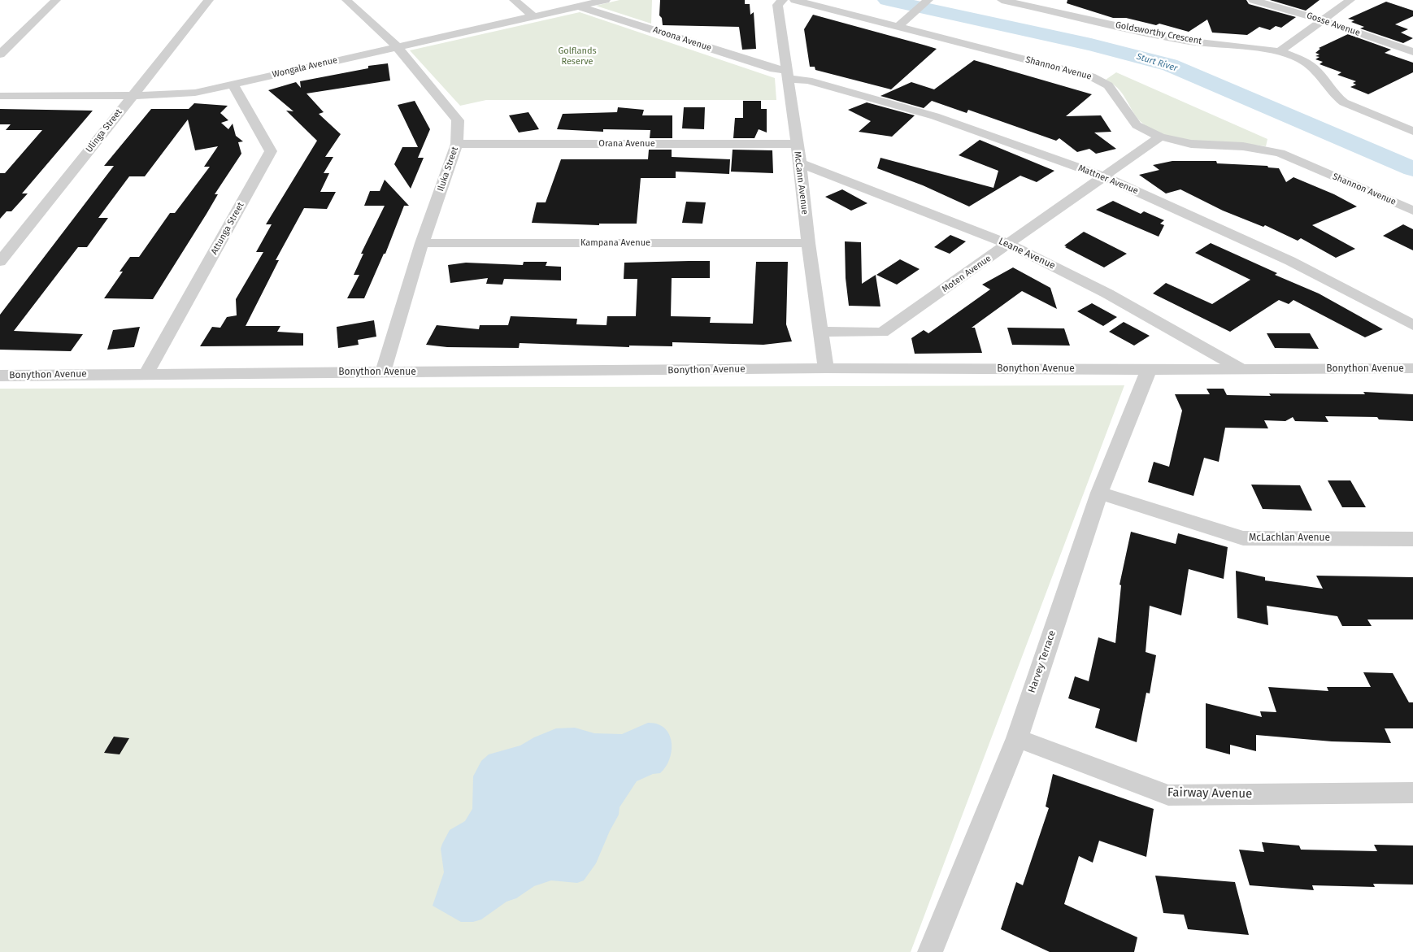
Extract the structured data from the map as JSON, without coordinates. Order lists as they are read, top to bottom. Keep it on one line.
{"streets":{"street":["Gosse Avenue","Goldsworthy Crescent","Aroona Avenue","Wongala Avenue","Shannon Avenue","Ulinga Street","Orana Avenue","Iluka Street","Mattner Avenue","McCann Avenue","Attunga Street","Kampana Avenue","Leane Avenue","Moten Avenue","Bonython Avenue","McLachlan Avenue","Harvey Terrace","Fairway Avenue"]},"crossings":[["Aroona Avenue","Wongala Avenue"],["Aroona Avenue","Mattner Avenue"],["Aroona Avenue","McCann Avenue"],["Wongala Avenue","Ulinga Street"],["Wongala Avenue","Iluka Street"],["Wongala Avenue","Attunga Street"],["Shannon Avenue","Moten Avenue"],["Orana Avenue","Iluka Street"],["Orana Avenue","McCann Avenue"],["Iluka Street","Kampana Avenue"],["Iluka Street","Bonython Avenue"],["Mattner Avenue","McCann Avenue"],["Mattner Avenue","Moten Avenue"],["McCann Avenue","Kampana Avenue"],["McCann Avenue","Leane Avenue"],["McCann Avenue","Moten Avenue"],["McCann Avenue","Bonython Avenue"],["Attunga Street","Bonython Avenue"],["Leane Avenue","Moten Avenue"],["Leane Avenue","Bonython Avenue"],["Bonython Avenue","Harvey Terrace"],["McLachlan Avenue","Harvey Terrace"],["Harvey Terrace","Fairway Avenue"]],"water":["Sturt River"],"parks":["Golflands Reserve"]}
